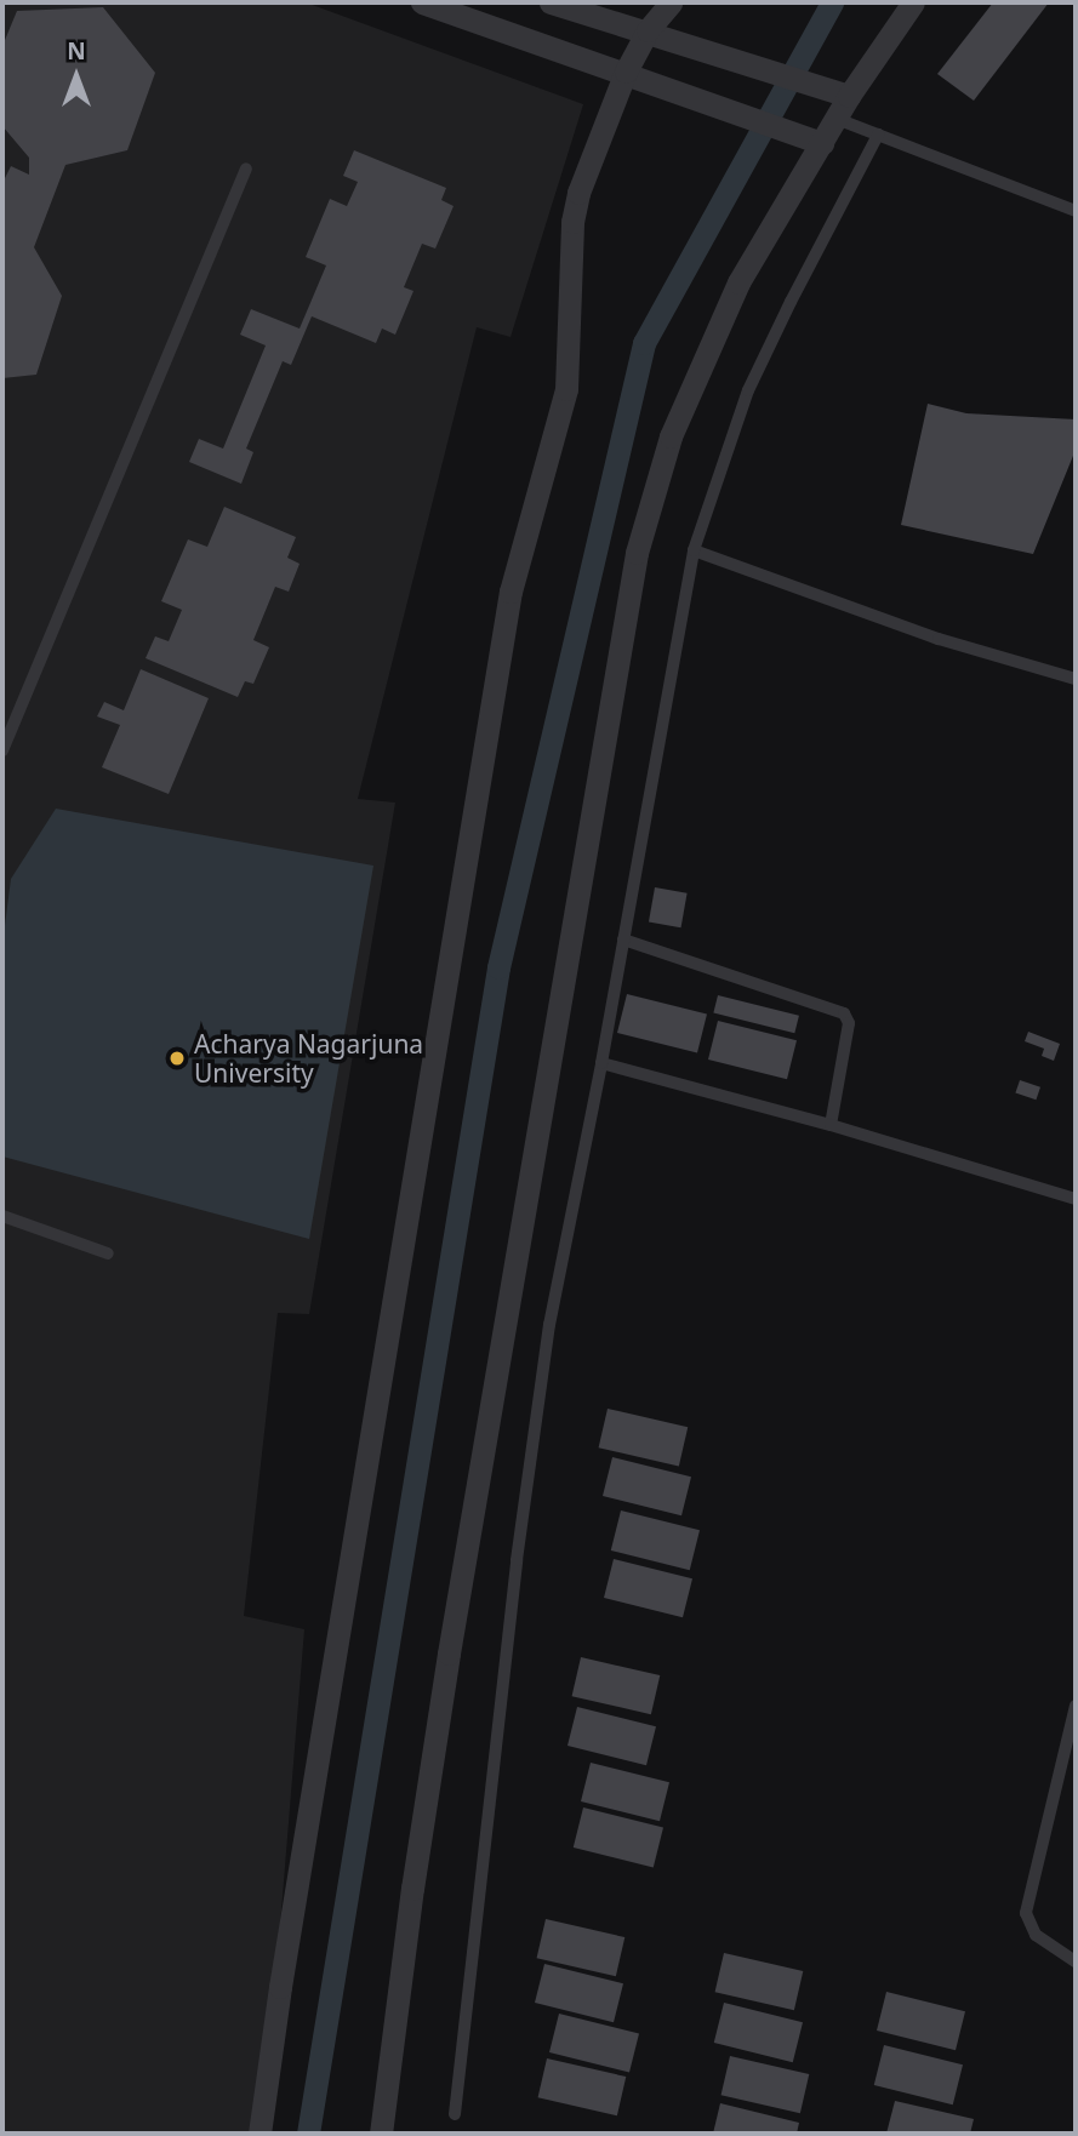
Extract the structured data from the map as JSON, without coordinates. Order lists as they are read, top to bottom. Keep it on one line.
{"places":["Acharya Nagarjuna University"],"north":"top"}
